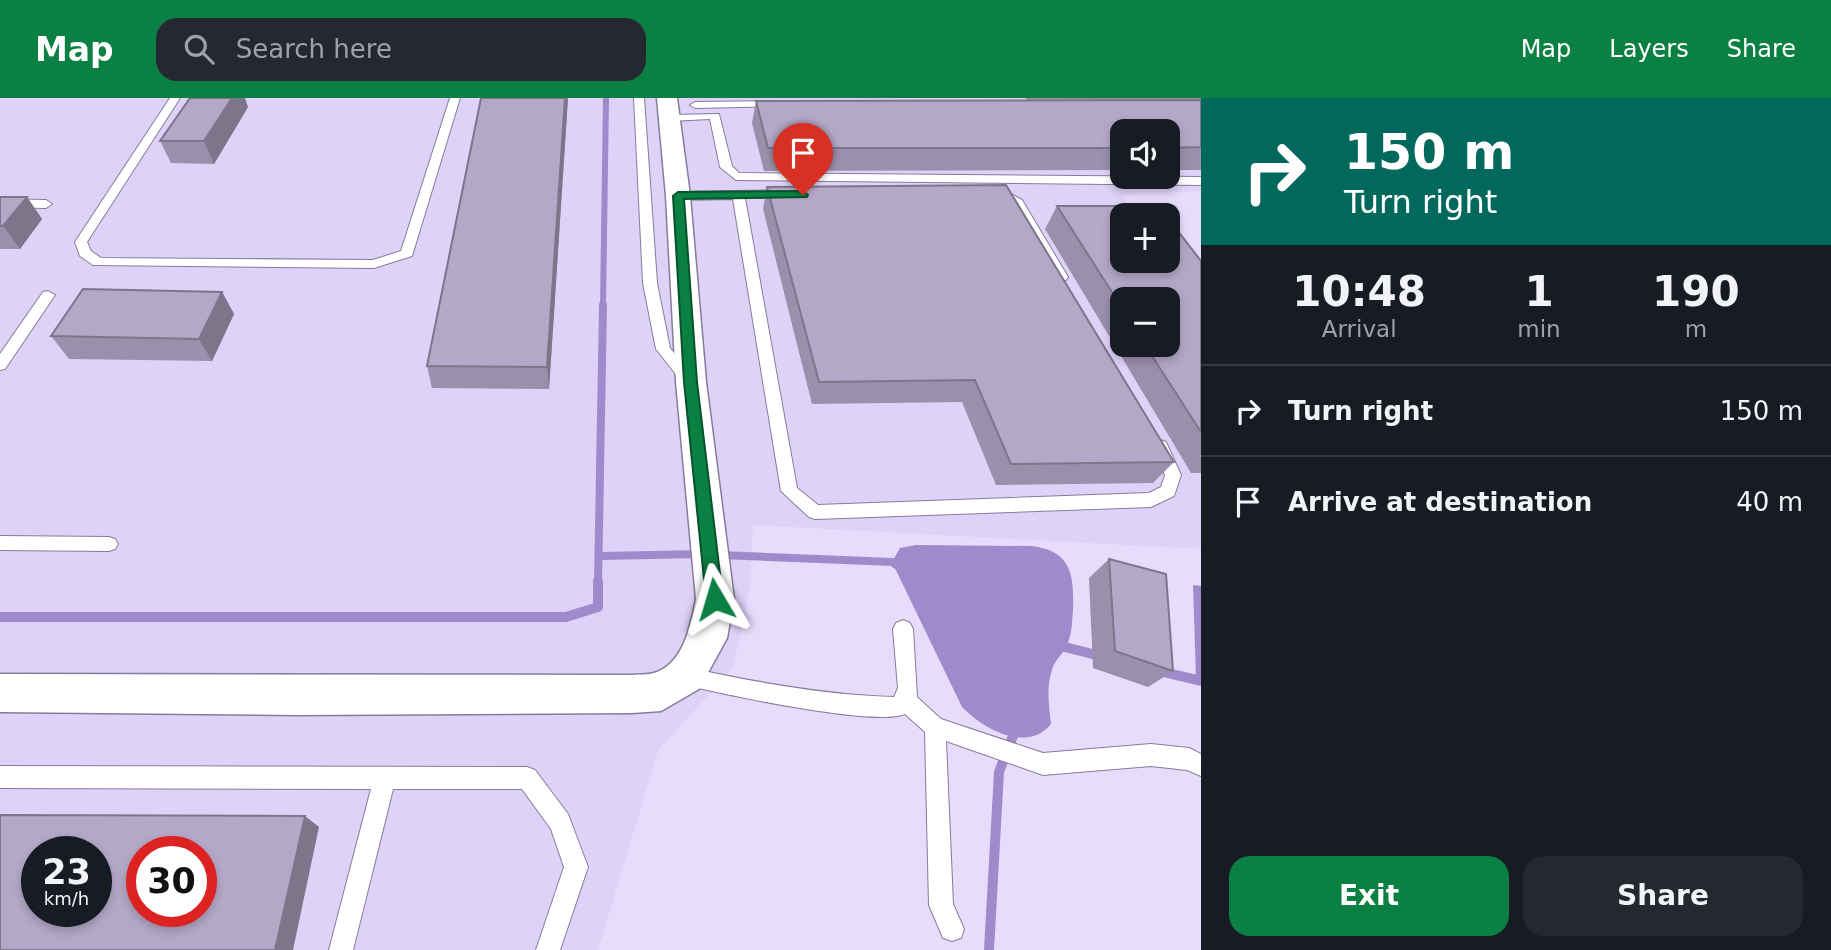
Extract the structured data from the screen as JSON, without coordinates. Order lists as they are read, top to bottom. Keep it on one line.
{"page":{"header":"Map","search":"Search here","nav":["Map","Layers","Share"],"turn":["150 m","Turn right"],"map_buttons":["+","−"],"eta":["10:48","Arrival","1","min","190","m"],"list":[{"name":"Turn right","value":"150 m"},{"name":"Arrive at destination","value":"40 m"}],"speed":"23 km/h","limit":"30","buttons":["Exit","Share"]}}
